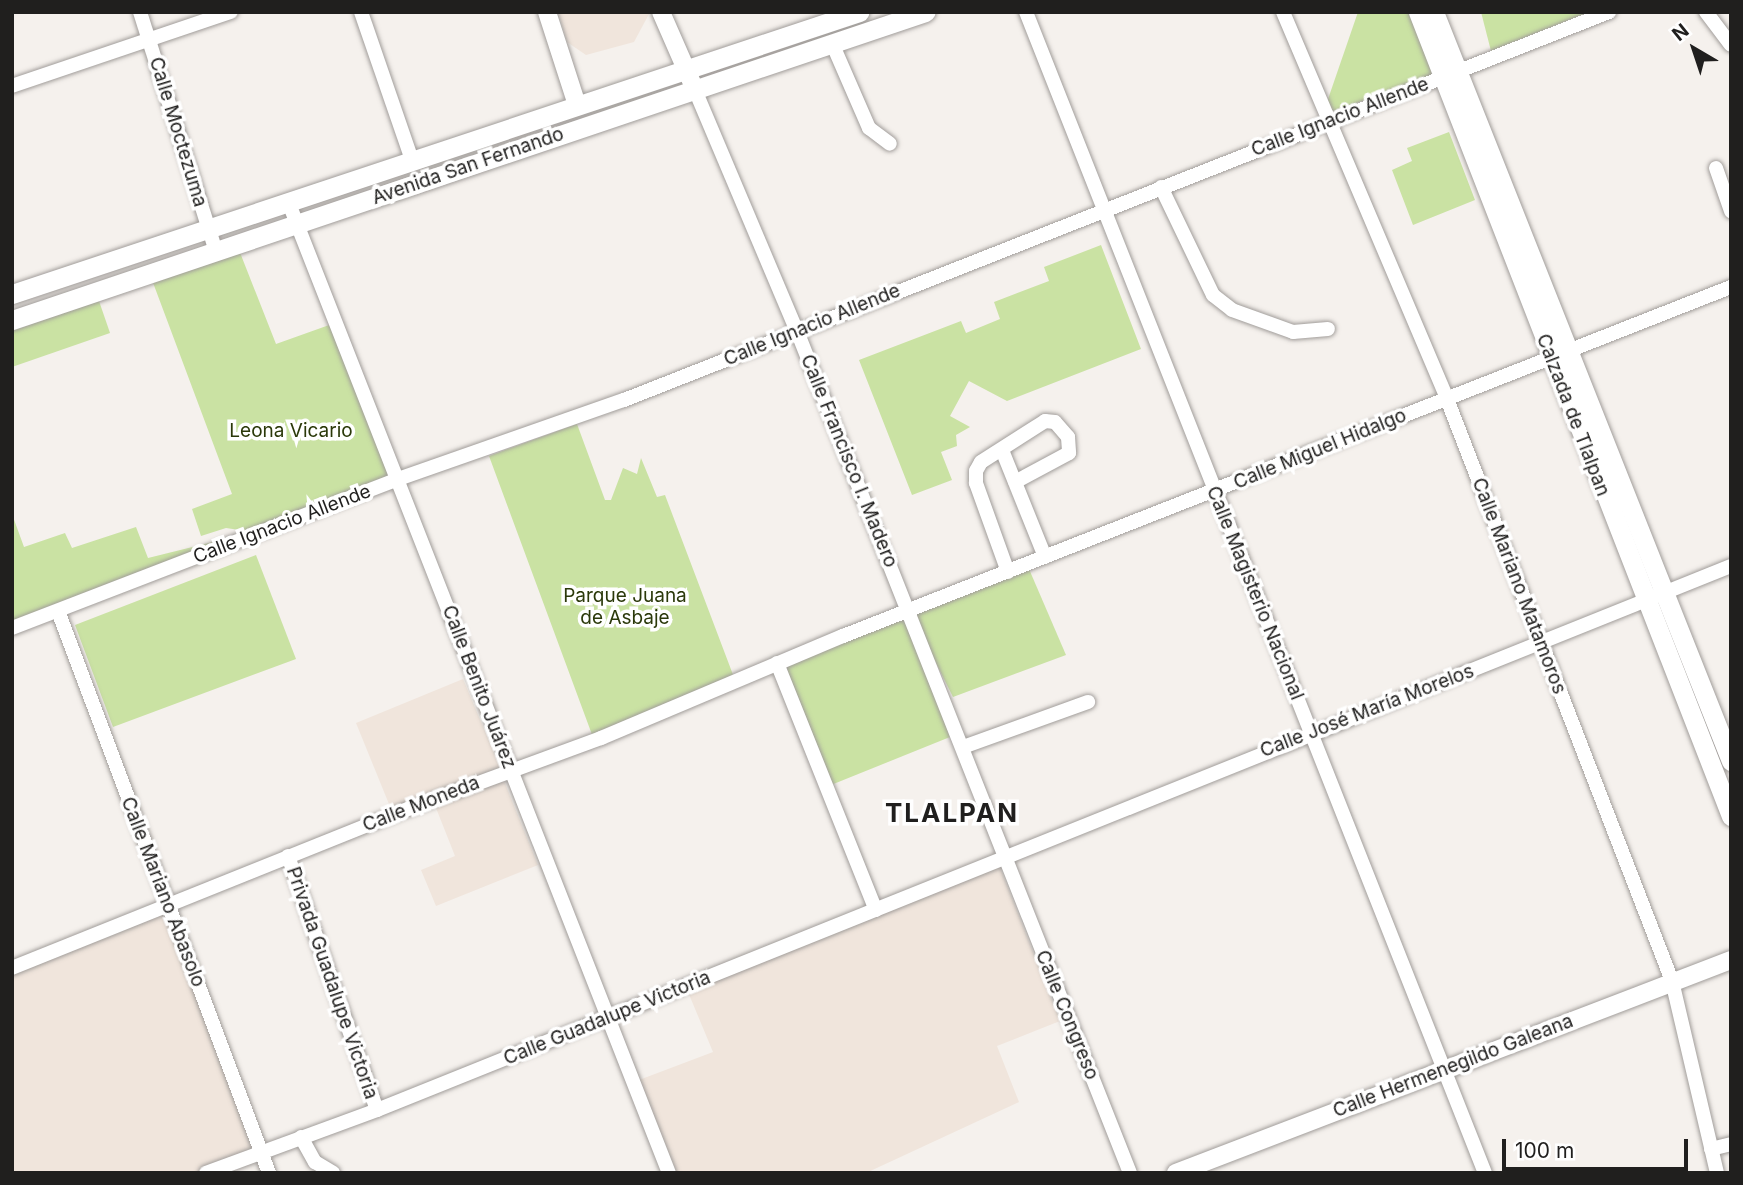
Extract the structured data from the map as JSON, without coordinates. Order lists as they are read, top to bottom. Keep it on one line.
{"streets":{"main road":["Avenida San Fernando","Calzada de Tlalpan"],"street":["Calle Ignacio Allende","Calle Moctezuma","Calle Miguel Hidalgo","Calle Francisco I. Madero","Calle Mariano Matamoros","Calle Magisterio Nacional","Calle Benito Juárez","Calle José María Morelos","Calle Moneda","Calle Mariano Abasolo","Privada Guadalupe Victoria","Calle Congreso","Calle Guadalupe Victoria","Calle Hermenegildo Galeana"]},"crossings":[["Calle Ignacio Allende","Calzada de Tlalpan"],["Calle Ignacio Allende","Calle Francisco I. Madero"],["Calle Ignacio Allende","Calle Mariano Matamoros"],["Calle Ignacio Allende","Calle Magisterio Nacional"],["Calle Ignacio Allende","Calle Benito Juárez"],["Calle Ignacio Allende","Calle Mariano Abasolo"],["Calle Moctezuma","Avenida San Fernando"],["Avenida San Fernando","Calle Francisco I. Madero"],["Avenida San Fernando","Calle Benito Juárez"],["Calzada de Tlalpan","Calle Miguel Hidalgo"],["Calzada de Tlalpan","Calle José María Morelos"],["Calle Miguel Hidalgo","Calle Francisco I. Madero"],["Calle Miguel Hidalgo","Calle Mariano Matamoros"],["Calle Miguel Hidalgo","Calle Magisterio Nacional"],["Calle Miguel Hidalgo","Calle Moneda"],["Calle Francisco I. Madero","Calle José María Morelos"],["Calle Francisco I. Madero","Calle Moneda"],["Calle Francisco I. Madero","Calle Congreso"],["Calle Francisco I. Madero","Calle Guadalupe Victoria"],["Calle Mariano Matamoros","Calle José María Morelos"],["Calle Mariano Matamoros","Calle Hermenegildo Galeana"],["Calle Magisterio Nacional","Calle José María Morelos"],["Calle Magisterio Nacional","Calle Hermenegildo Galeana"],["Calle Benito Juárez","Calle Moneda"],["Calle Benito Juárez","Calle Guadalupe Victoria"],["Calle José María Morelos","Calle Congreso"],["Calle José María Morelos","Calle Guadalupe Victoria"],["Calle Moneda","Calle Mariano Abasolo"],["Calle Moneda","Privada Guadalupe Victoria"],["Calle Mariano Abasolo","Calle Guadalupe Victoria"],["Privada Guadalupe Victoria","Calle Guadalupe Victoria"],["Calle Congreso","Calle Guadalupe Victoria"]],"districts":["TLALPAN"],"parks":["Leona Vicario","Parque Juana de Asbaje"],"scale_bar":"100 m","north":"top left"}
